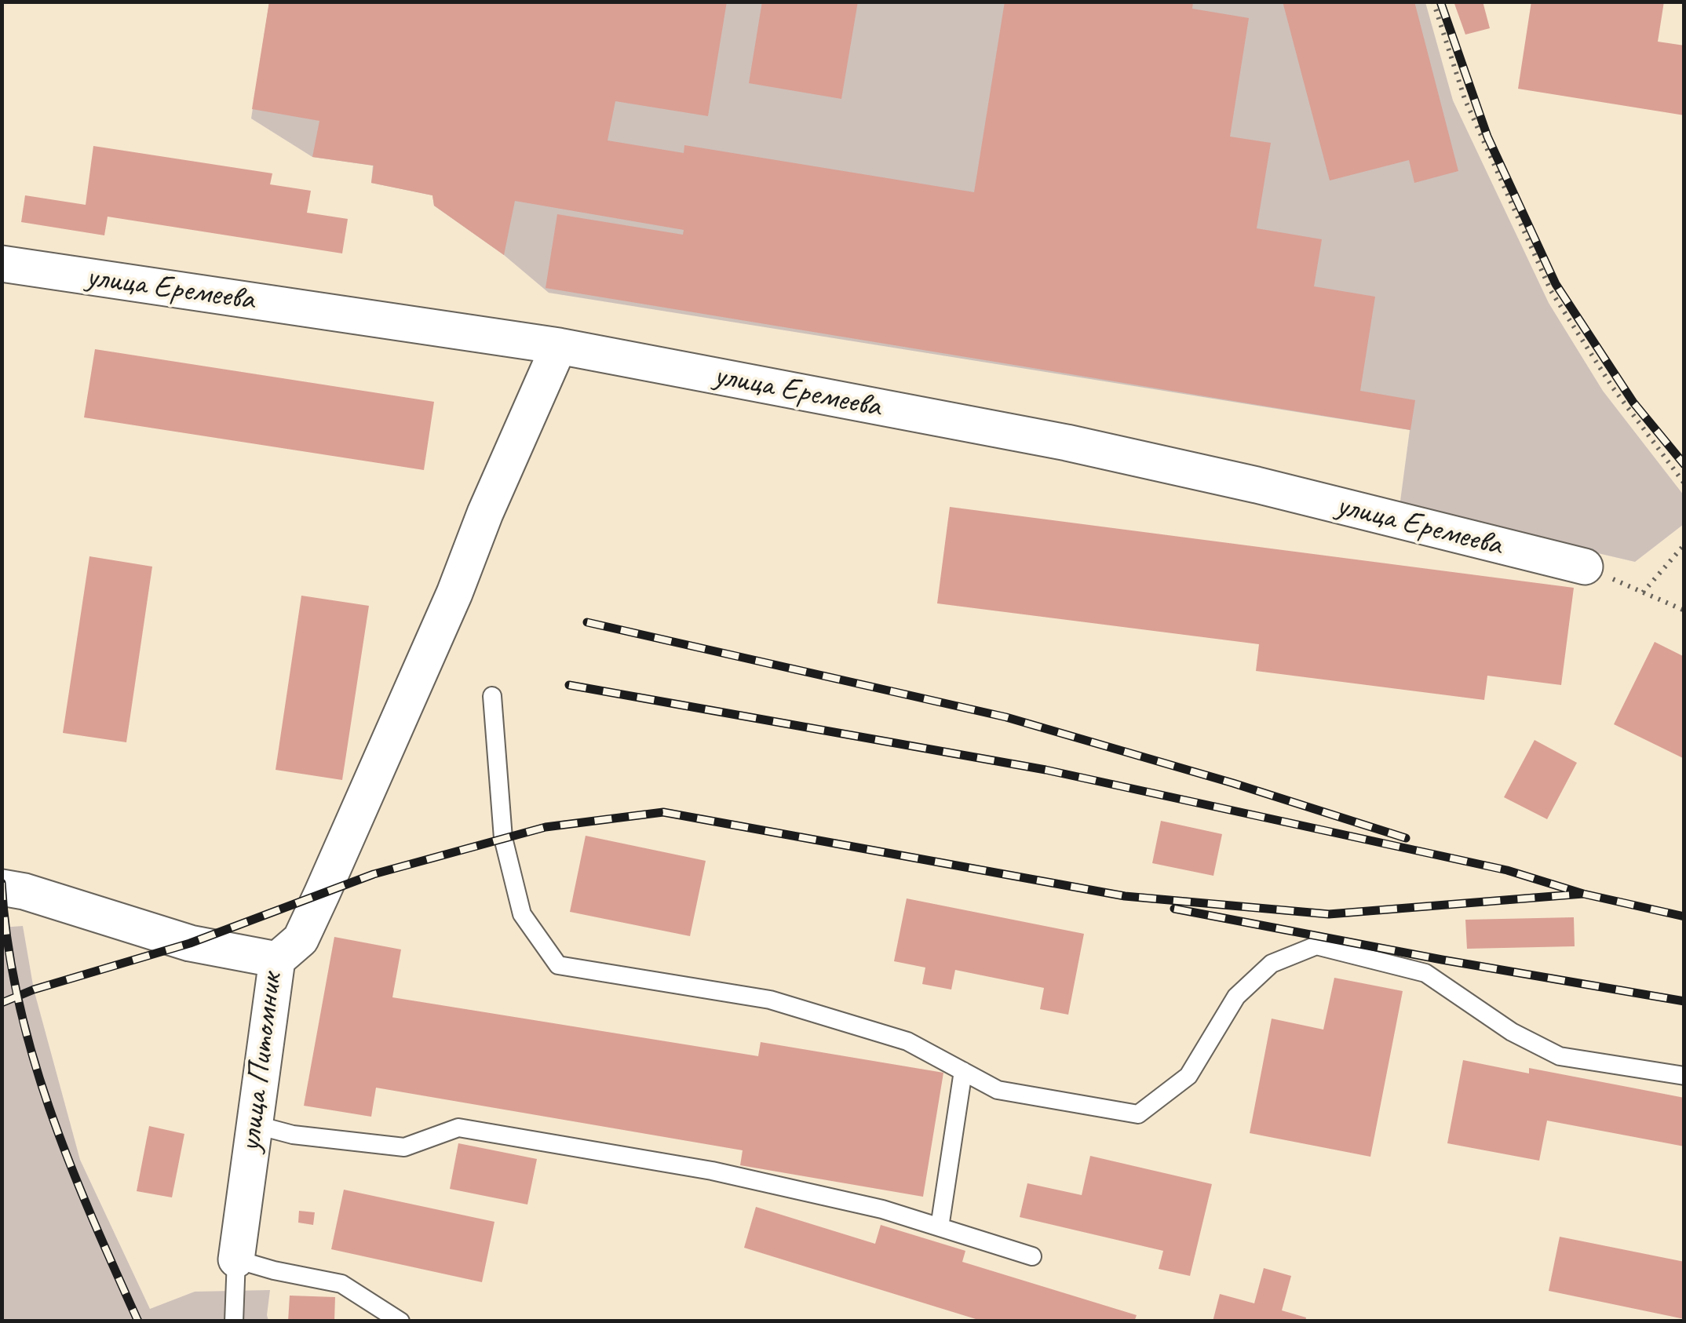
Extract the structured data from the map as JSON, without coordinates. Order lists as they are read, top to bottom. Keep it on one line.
{"streets":{"street":["улица Еремеева","улица Питомник"]}}
